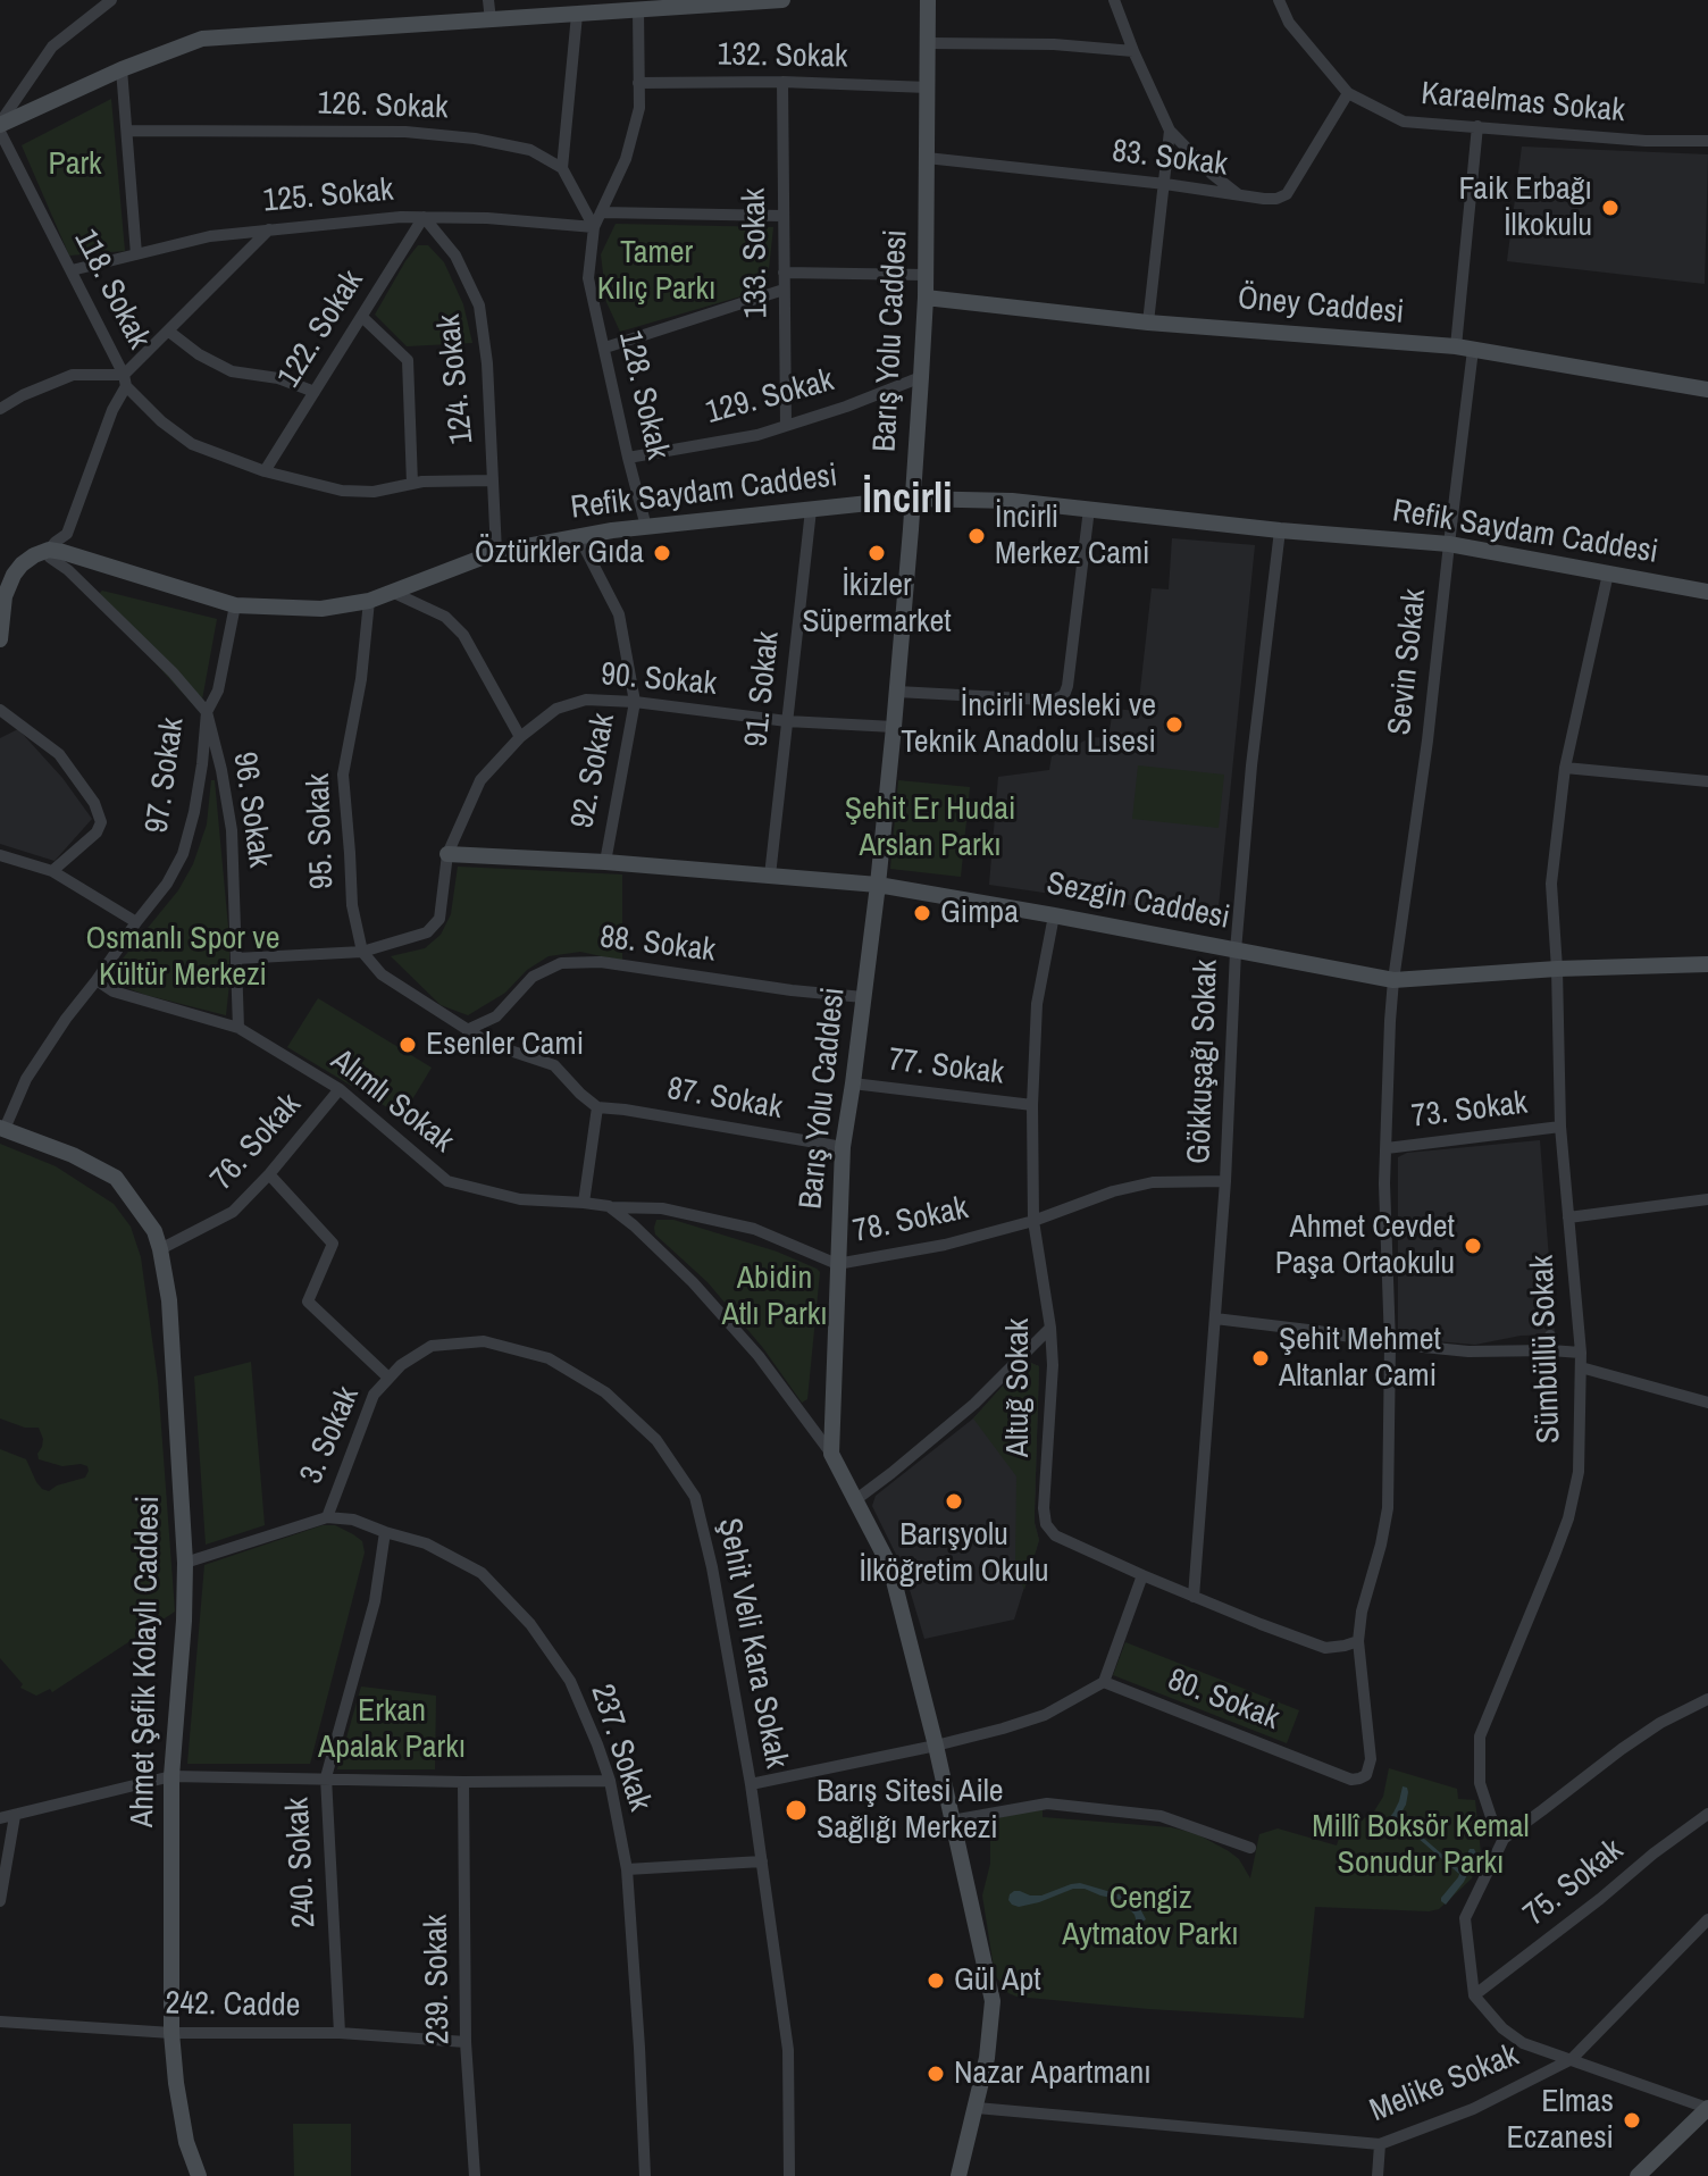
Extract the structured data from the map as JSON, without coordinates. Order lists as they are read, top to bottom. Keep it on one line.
{"streets":{"street":["132. Sokak","Karaelmas Sokak","126. Sokak","83. Sokak","125. Sokak","133. Sokak","118. Sokak","Öney Caddesi","122. Sokak","Barış Yolu Caddesi","124. Sokak","128. Sokak","129. Sokak","Refik Saydam Caddesi","Sevin Sokak","90. Sokak","91. Sokak","92. Sokak","97. Sokak","96. Sokak","95. Sokak","Sezgin Caddesi","88. Sokak","Gökkuşağı Sokak","77. Sokak","87. Sokak","Alımlı Sokak","73. Sokak","76. Sokak","78. Sokak","Sümbüllü Sokak","Altuğ Sokak","3. Sokak","Şehit Veli Kara Sokak","Ahmet Şefik Kolaylı Caddesi","80. Sokak","237. Sokak","240. Sokak","75. Sokak","239. Sokak","242. Cadde","Melike Sokak"]},"crossings":[["132. Sokak","133. Sokak"],["132. Sokak","Barış Yolu Caddesi"],["132. Sokak","128. Sokak"],["Karaelmas Sokak","83. Sokak"],["83. Sokak","Barış Yolu Caddesi"],["125. Sokak","118. Sokak"],["125. Sokak","122. Sokak"],["125. Sokak","124. Sokak"],["125. Sokak","128. Sokak"],["133. Sokak","129. Sokak"],["118. Sokak","122. Sokak"],["118. Sokak","124. Sokak"],["Öney Caddesi","Barış Yolu Caddesi"],["Öney Caddesi","Sevin Sokak"],["122. Sokak","124. Sokak"],["Barış Yolu Caddesi","129. Sokak"],["Barış Yolu Caddesi","Refik Saydam Caddesi"],["Barış Yolu Caddesi","90. Sokak"],["Barış Yolu Caddesi","Sezgin Caddesi"],["Barış Yolu Caddesi","88. Sokak"],["Barış Yolu Caddesi","77. Sokak"],["Barış Yolu Caddesi","87. Sokak"],["Barış Yolu Caddesi","78. Sokak"],["Barış Yolu Caddesi","Melike Sokak"],["124. Sokak","Refik Saydam Caddesi"],["128. Sokak","129. Sokak"],["128. Sokak","Refik Saydam Caddesi"],["Refik Saydam Caddesi","Sevin Sokak"],["Refik Saydam Caddesi","91. Sokak"],["Refik Saydam Caddesi","92. Sokak"],["Refik Saydam Caddesi","97. Sokak"],["Refik Saydam Caddesi","96. Sokak"],["Refik Saydam Caddesi","95. Sokak"],["Refik Saydam Caddesi","Gökkuşağı Sokak"],["Refik Saydam Caddesi","Sümbüllü Sokak"],["Sevin Sokak","Sezgin Caddesi"],["Sevin Sokak","73. Sokak"],["Sevin Sokak","Altuğ Sokak"],["Sevin Sokak","80. Sokak"],["90. Sokak","91. Sokak"],["90. Sokak","92. Sokak"],["90. Sokak","96. Sokak"],["90. Sokak","95. Sokak"],["90. Sokak","Sezgin Caddesi"],["91. Sokak","Sezgin Caddesi"],["92. Sokak","Sezgin Caddesi"],["97. Sokak","96. Sokak"],["97. Sokak","Alımlı Sokak"],["97. Sokak","Ahmet Şefik Kolaylı Caddesi"],["96. Sokak","Alımlı Sokak"],["Sezgin Caddesi","Gökkuşağı Sokak"],["Sezgin Caddesi","Sümbüllü Sokak"],["Sezgin Caddesi","Altuğ Sokak"],["Gökkuşağı Sokak","78. Sokak"],["Gökkuşağı Sokak","Altuğ Sokak"],["77. Sokak","Altuğ Sokak"],["Alımlı Sokak","76. Sokak"],["Alımlı Sokak","78. Sokak"],["73. Sokak","Sümbüllü Sokak"],["76. Sokak","Ahmet Şefik Kolaylı Caddesi"],["78. Sokak","Altuğ Sokak"],["Altuğ Sokak","80. Sokak"],["3. Sokak","Şehit Veli Kara Sokak"],["3. Sokak","237. Sokak"],["Ahmet Şefik Kolaylı Caddesi","237. Sokak"],["Ahmet Şefik Kolaylı Caddesi","242. Cadde"],["237. Sokak","240. Sokak"],["240. Sokak","242. Cadde"],["239. Sokak","242. Cadde"]],"districts":["İncirli"],"parks":["Park","Tamer Kılıç Parkı","Şehit Er Hudai Arslan Parkı","Osmanlı Spor ve Kültür Merkezi","Abidin Atlı Parkı","Erkan Apalak Parkı","Millî Boksör Kemal Sonudur Parkı","Cengiz Aytmatov Parkı"],"places":["Faik Erbağı İlkokulu","İncirli Merkez Cami","Öztürkler Gıda","İkizler Süpermarket","İncirli Mesleki ve Teknik Anadolu Lisesi","Gimpa","Esenler Cami","Ahmet Cevdet Paşa Ortaokulu","Şehit Mehmet Altanlar Cami","Barışyolu İlköğretim Okulu","Barış Sitesi Aile Sağlığı Merkezi","Gül Apt","Nazar Apartmanı","Elmas Eczanesi"]}
